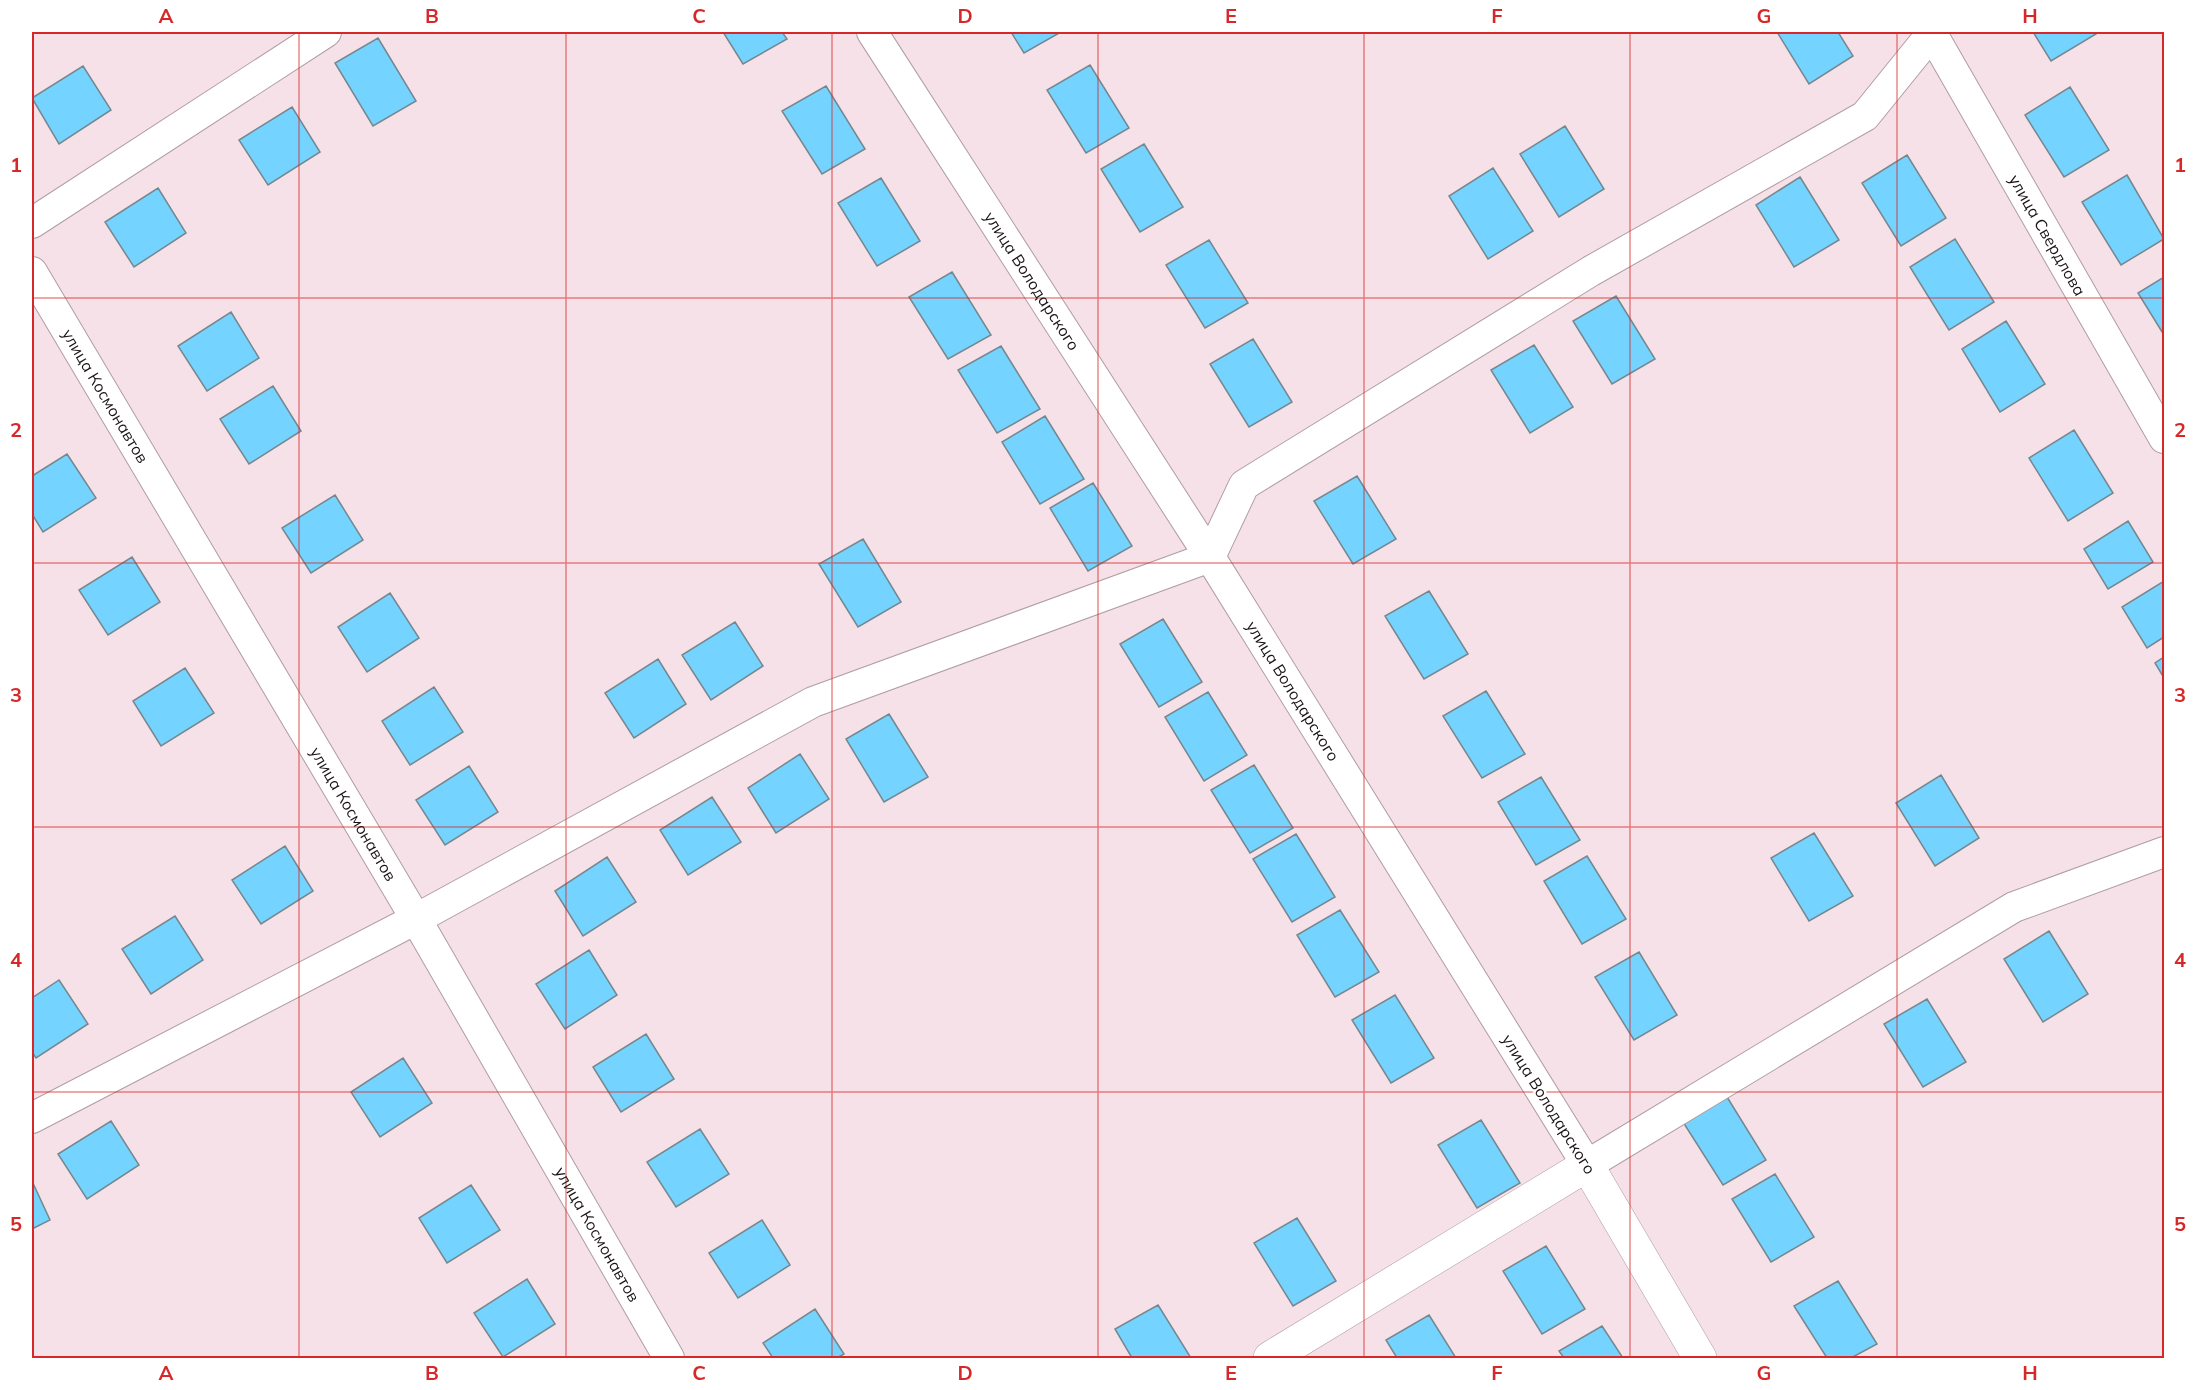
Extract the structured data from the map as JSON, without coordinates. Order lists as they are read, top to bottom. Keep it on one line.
{"streets":{"street":["улица Свердлова","улица Володарского","улица Космонавтов"]},"grid":{"columns":["A","B","C","D","E","F","G","H"],"rows":["1","2","3","4","5"]}}
